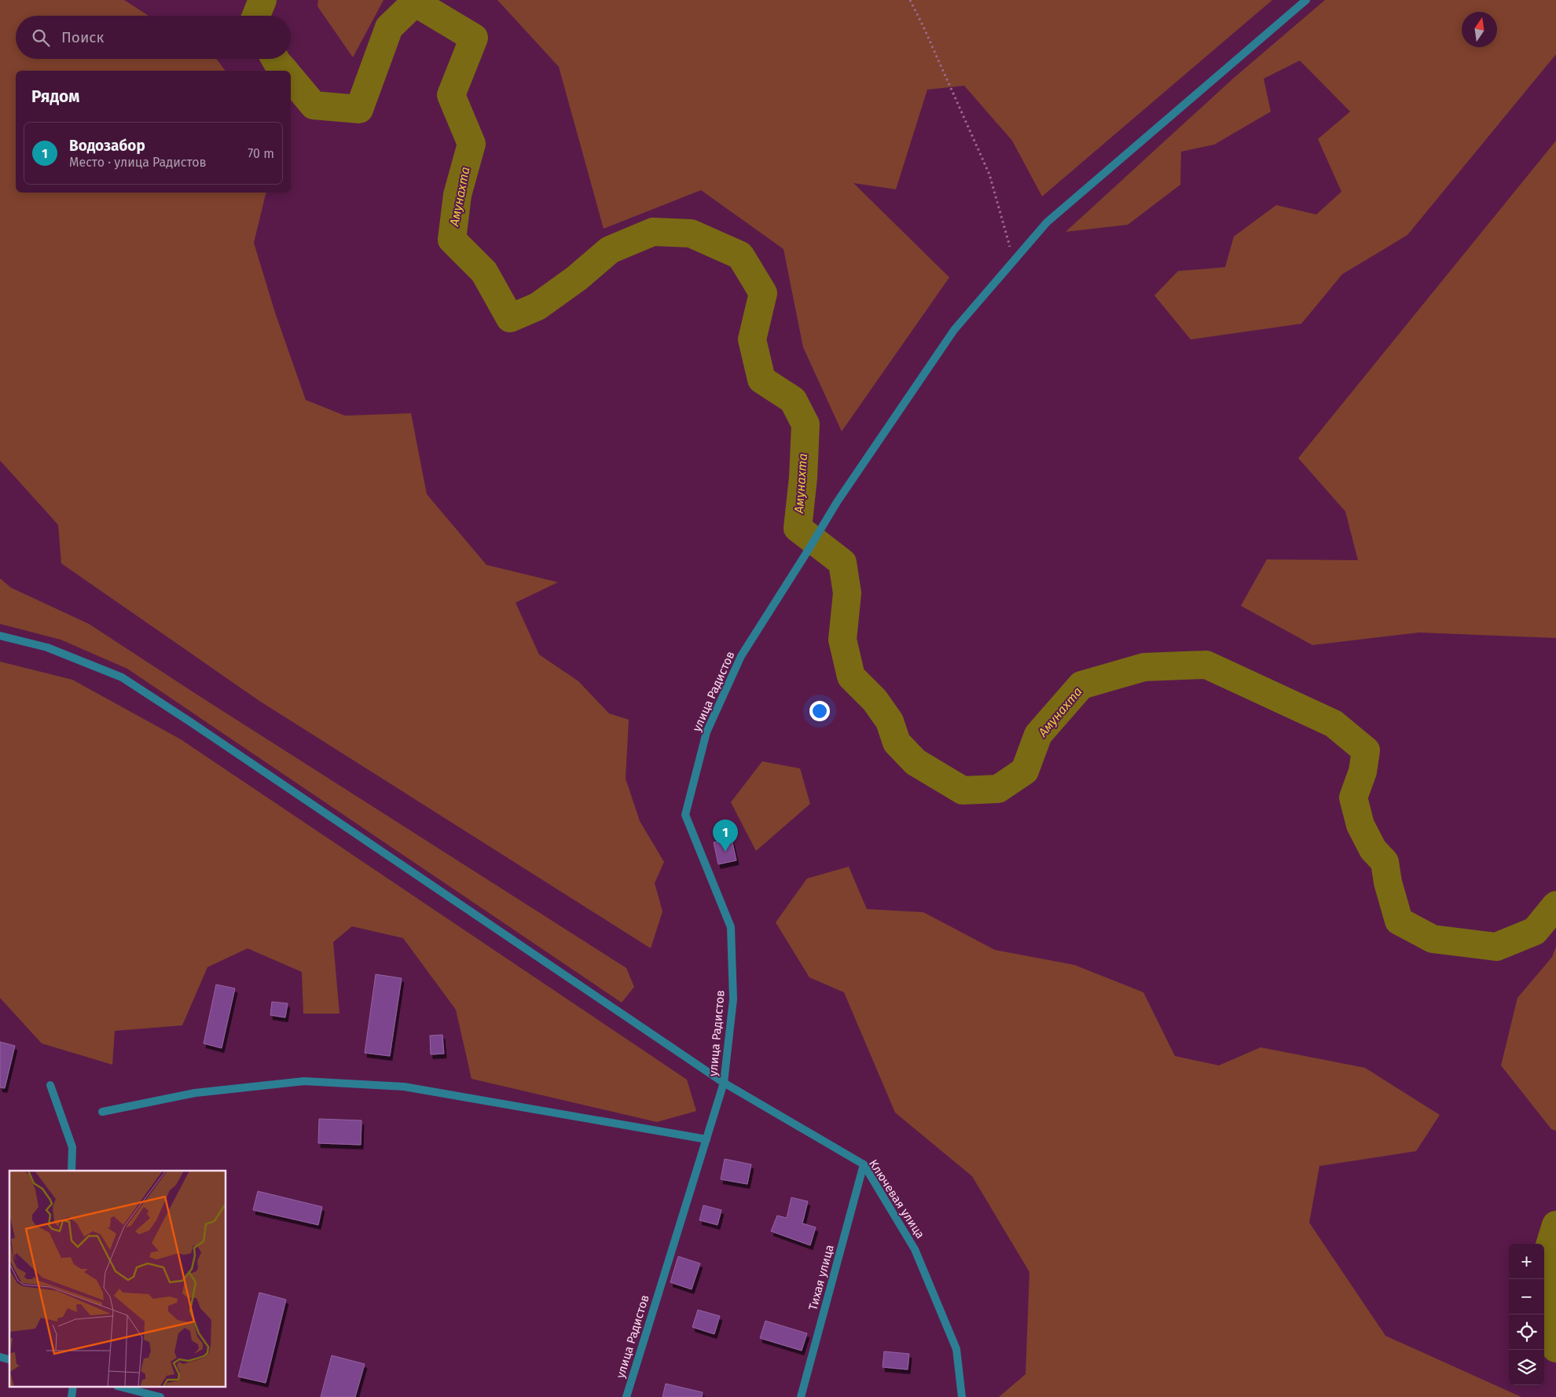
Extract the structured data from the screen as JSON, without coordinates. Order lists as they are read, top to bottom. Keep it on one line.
{"streets":{"street":["улица Радистов","Ключевая улица","Тихая улица"]},"crossings":[["улица Радистов","Ключевая улица"],["Ключевая улица","Тихая улица"]],"water":["Амунахта"],"north":"top","page":{"search":"Поиск","heading":"Рядом","list":[{"mark":"1","name":"Водозабор","note":"Место · улица Радистов","value":"70 m"}],"pins":"1","map_buttons":["+","−"]}}
